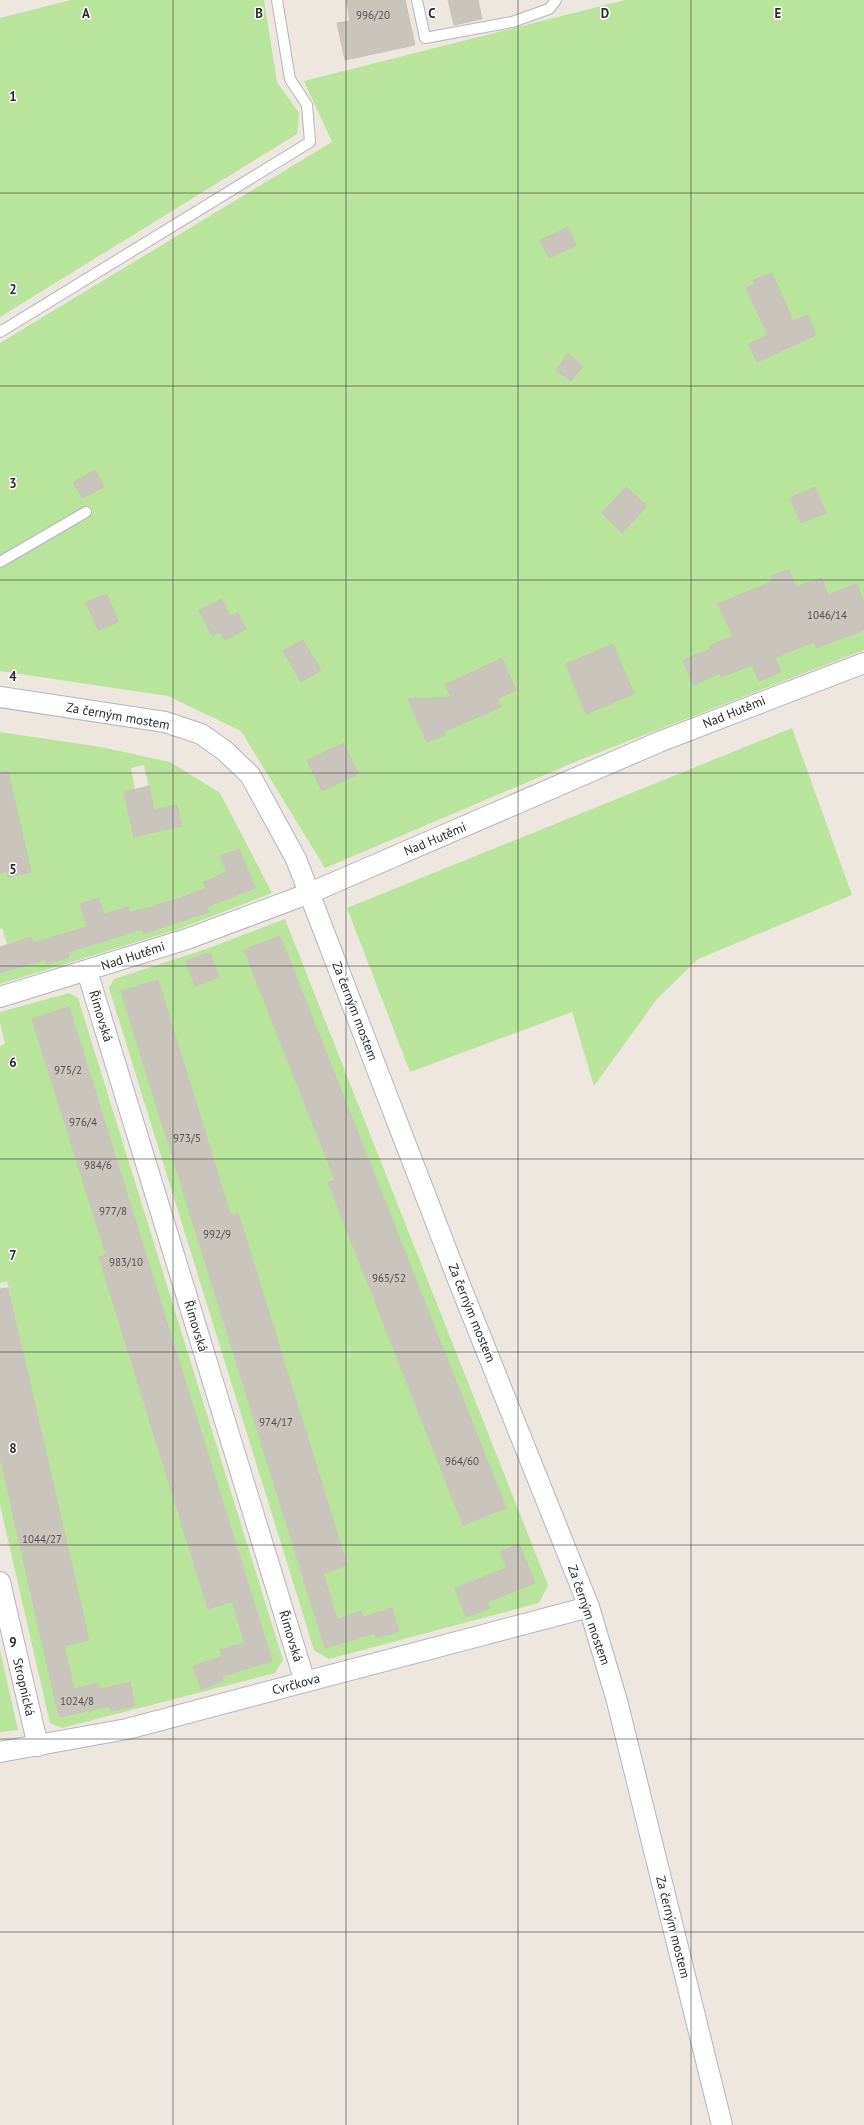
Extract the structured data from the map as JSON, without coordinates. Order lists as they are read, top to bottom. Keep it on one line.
{"streets":{"street":["Nad Hutěmi","Za černým mostem","Římovská","Cvrčkova","Stropnická"]},"crossings":[["Nad Hutěmi","Za černým mostem"],["Nad Hutěmi","Římovská"],["Za černým mostem","Cvrčkova"],["Římovská","Cvrčkova"],["Cvrčkova","Stropnická"]],"house_numbers":["996/20","1046/14","975/2","976/4","973/5","984/6","977/8","992/9","983/10","965/52","974/17","964/60","1044/27","1024/8"],"grid":{"columns":["A","B","C","D","E"],"rows":["1","2","3","4","5","6","7","8","9"]}}
